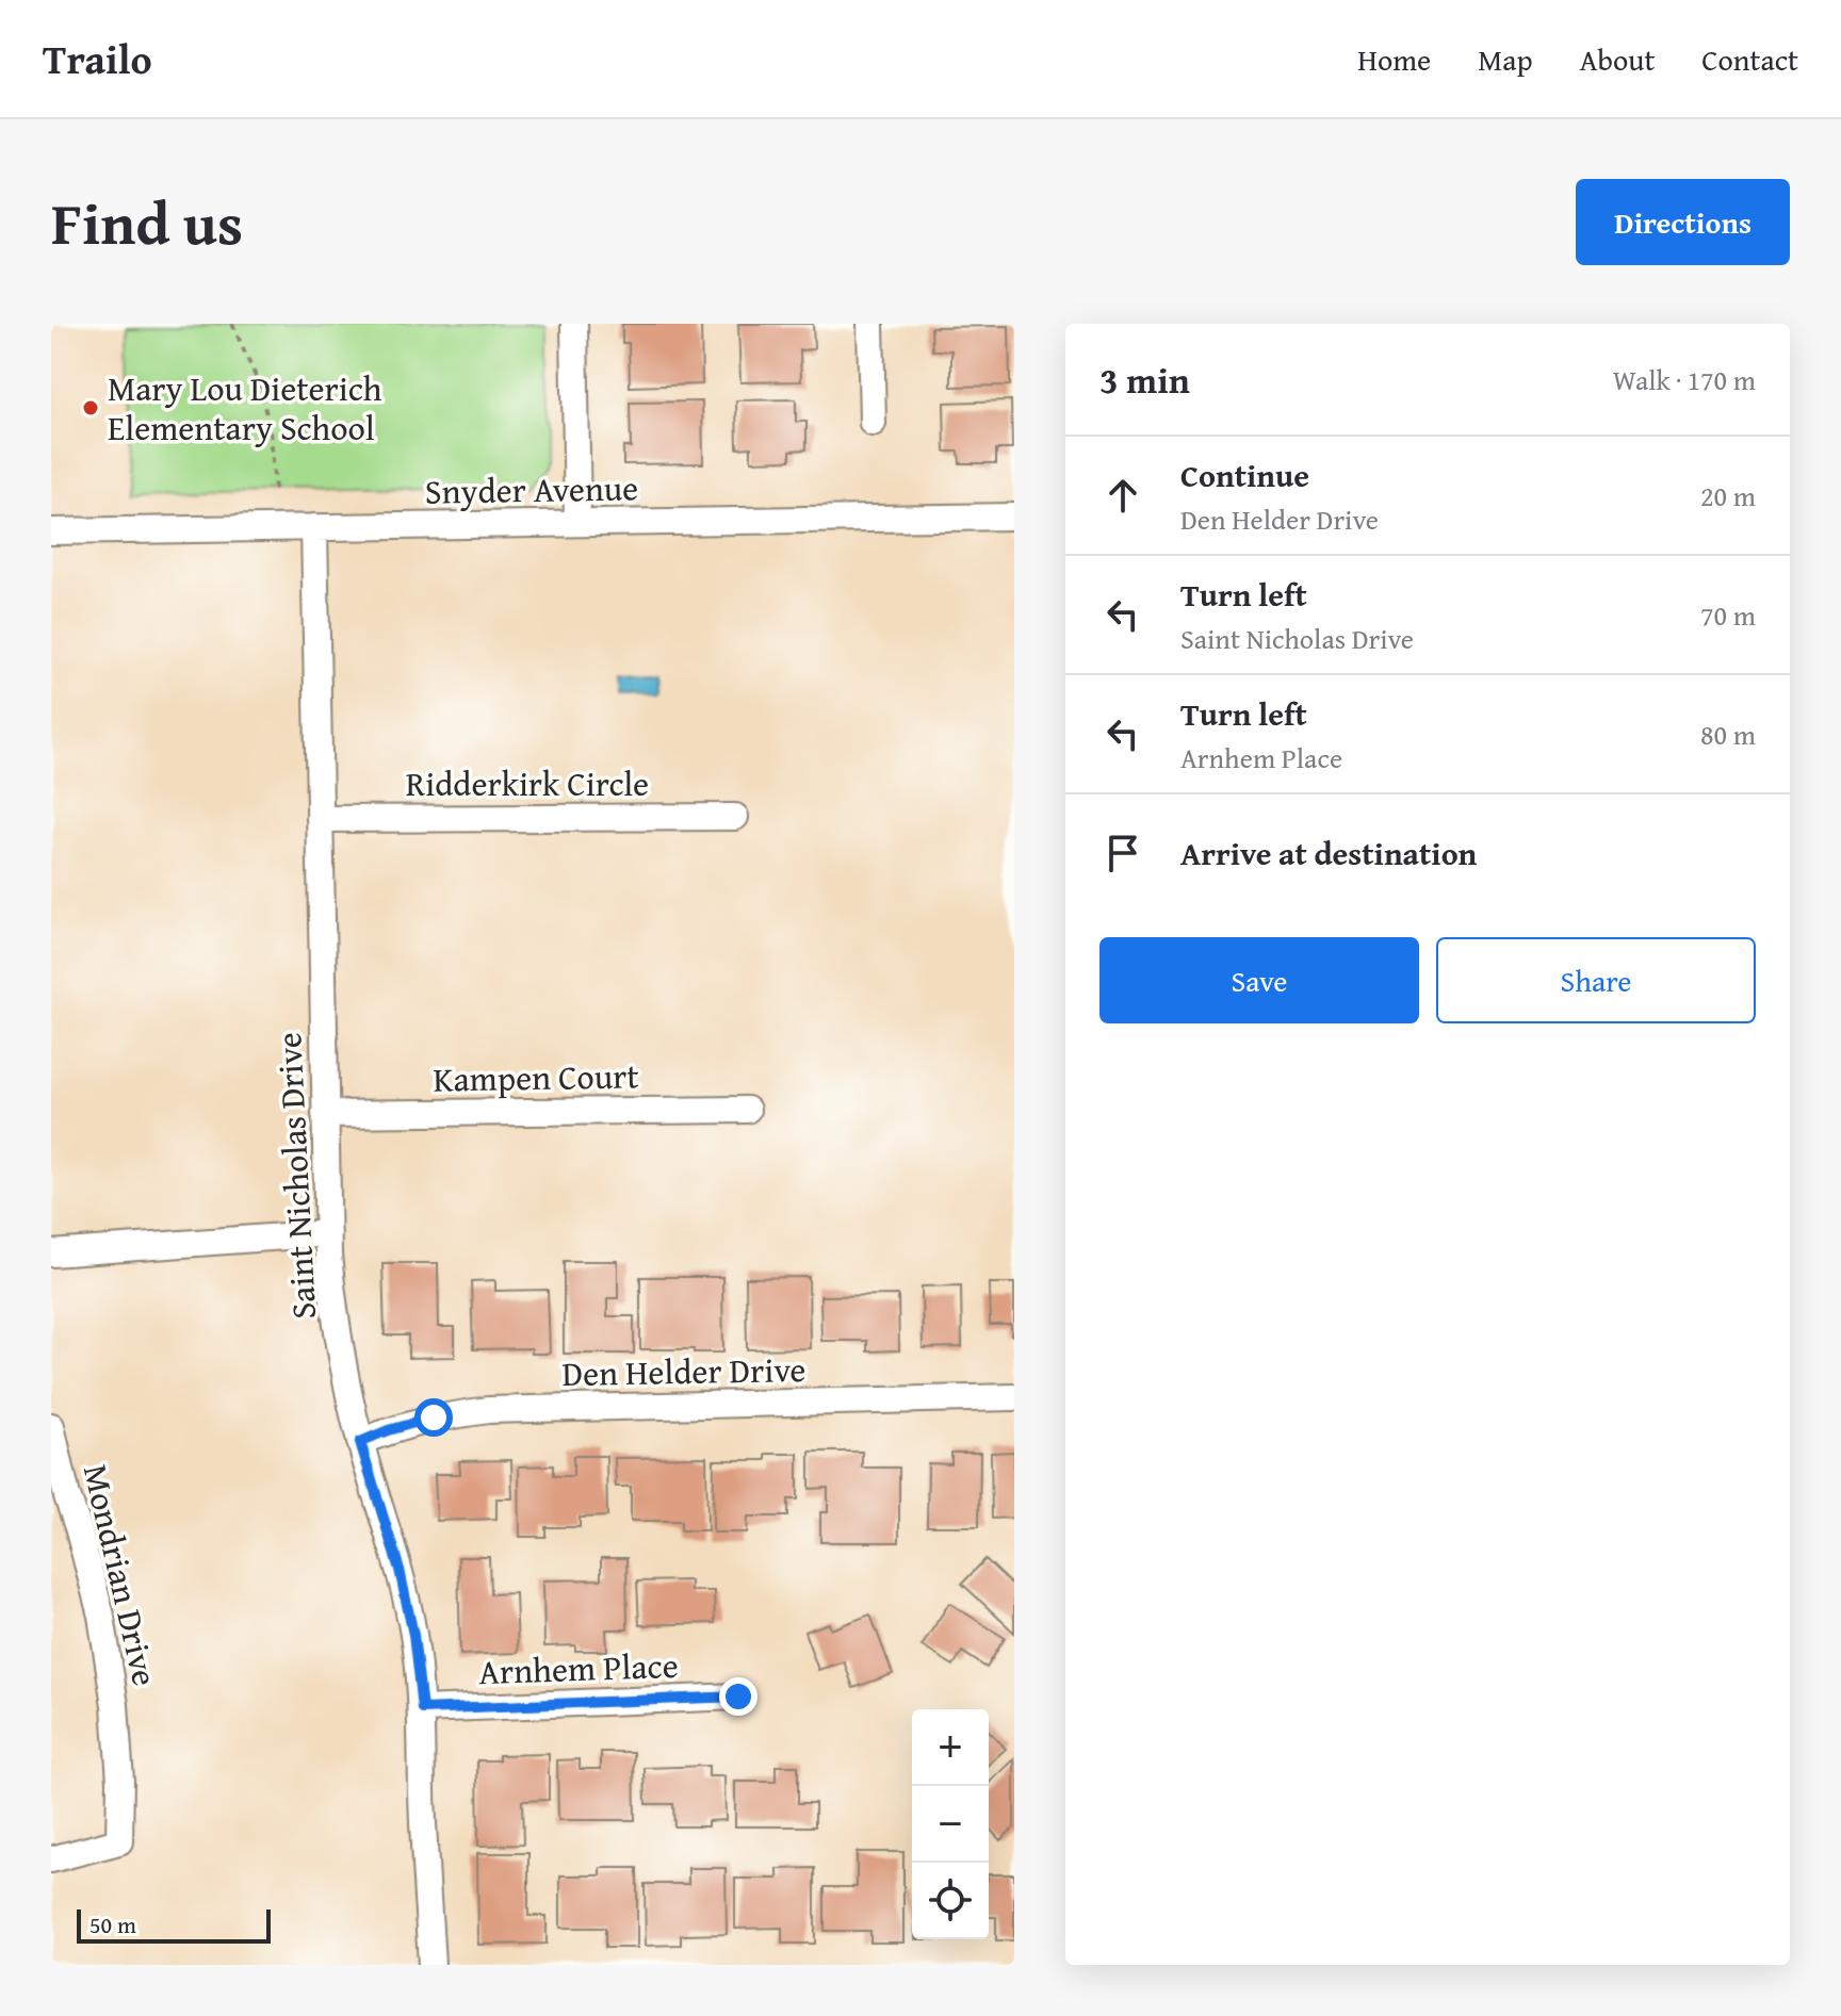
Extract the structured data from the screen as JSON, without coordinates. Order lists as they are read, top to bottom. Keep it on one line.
{"streets":{"street":["Snyder Avenue","Ridderkirk Circle","Kampen Court","Saint Nicholas Drive","Den Helder Drive","Mondrian Drive","Arnhem Place"]},"crossings":[["Snyder Avenue","Saint Nicholas Drive"],["Ridderkirk Circle","Saint Nicholas Drive"],["Kampen Court","Saint Nicholas Drive"],["Saint Nicholas Drive","Den Helder Drive"],["Saint Nicholas Drive","Arnhem Place"]],"places":["Mary Lou Dieterich Elementary School"],"scale_bar":"50 m","page":{"header":"Trailo","nav":["Home","Map","About","Contact"],"title":"Find us","buttons":["Directions",["Save","Share"]],"heading":["3 min","Walk · 170 m"],"list":[["Continue","Den Helder Drive","20 m"],["Turn left","Saint Nicholas Drive","70 m"],["Turn left","Arnhem Place","80 m"],"Arrive at destination"],"map_buttons":["+","−"],"scale":"50 m"}}
